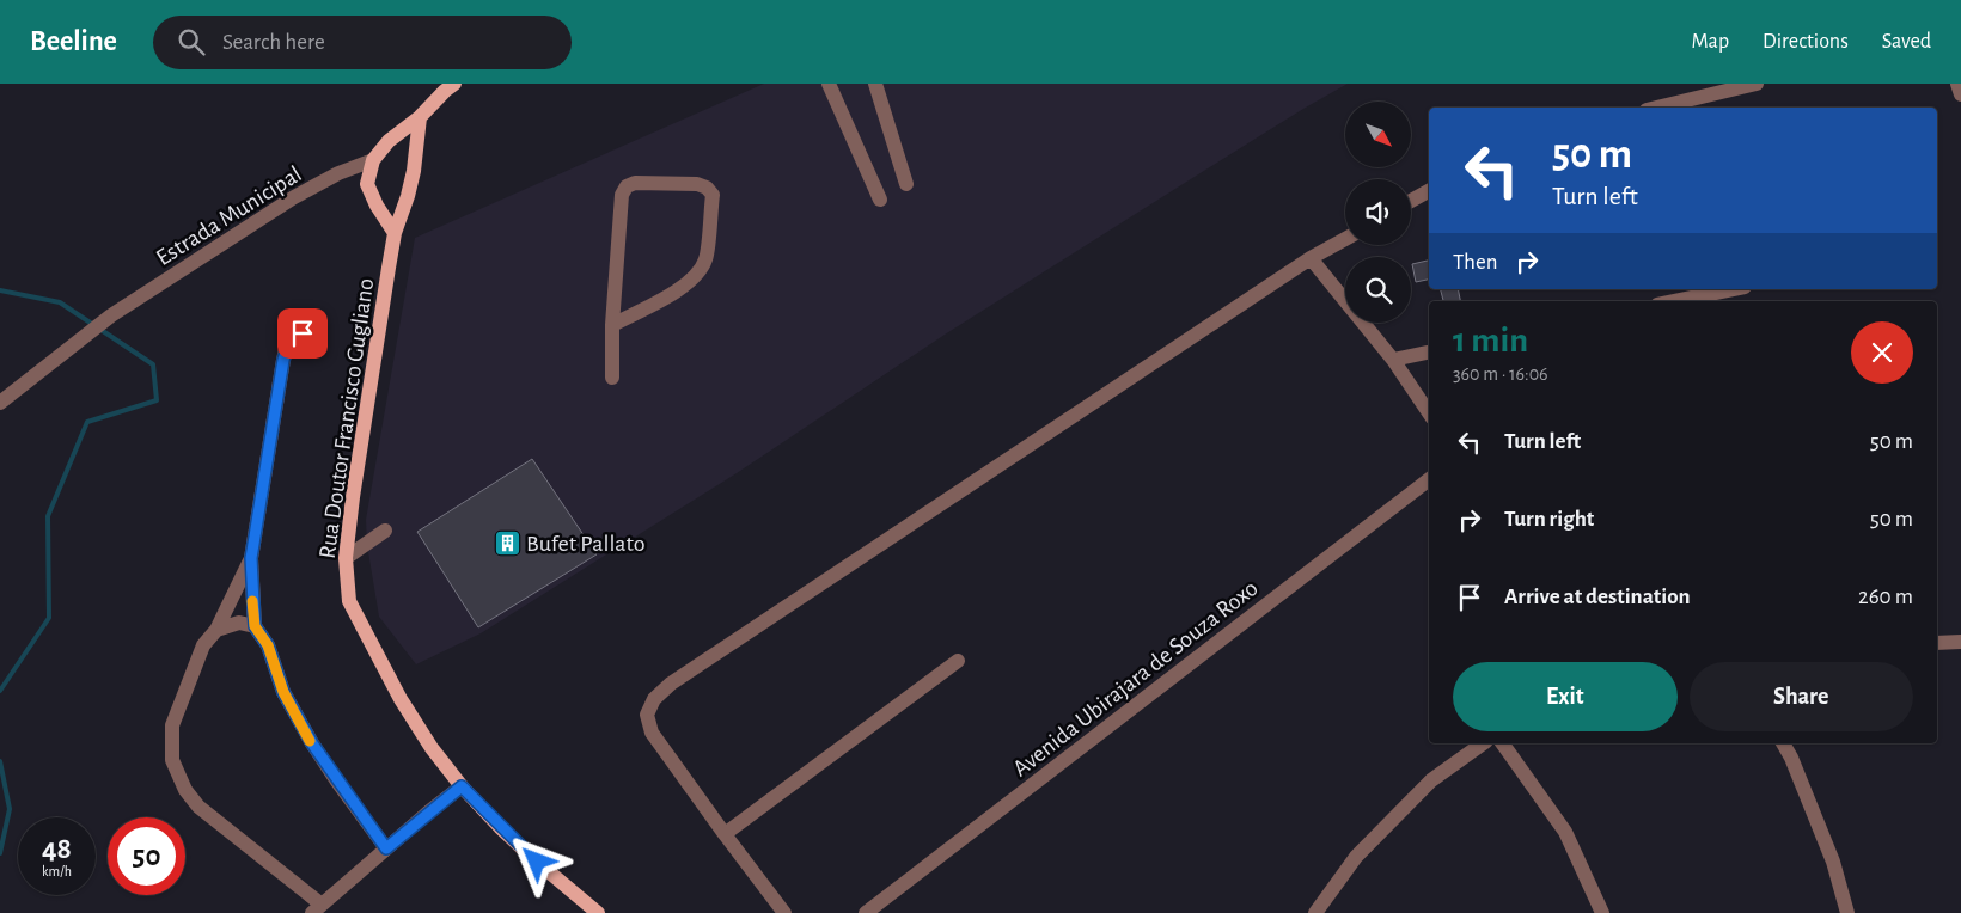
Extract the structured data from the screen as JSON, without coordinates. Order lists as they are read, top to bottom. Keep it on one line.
{"streets":{"main road":["Rua Doutor Francisco Gugliano"],"street":["Estrada Municipal","Avenida Ubirajara de Souza Roxo"]},"places":{"building":["Bufet Pallato"]},"north":"bottom right","page":{"header":"Beeline","search":"Search here","nav":["Map","Directions","Saved"],"turn":["50 m","Turn left"],"then":"Then","heading":["1 min","360 m · 16:06"],"list":[{"name":"Turn left","value":"50 m"},{"name":"Turn right","value":"50 m"},{"name":"Arrive at destination","value":"260 m"}],"buttons":["Exit","Share"],"speed":"48 km/h","limit":"50"}}
